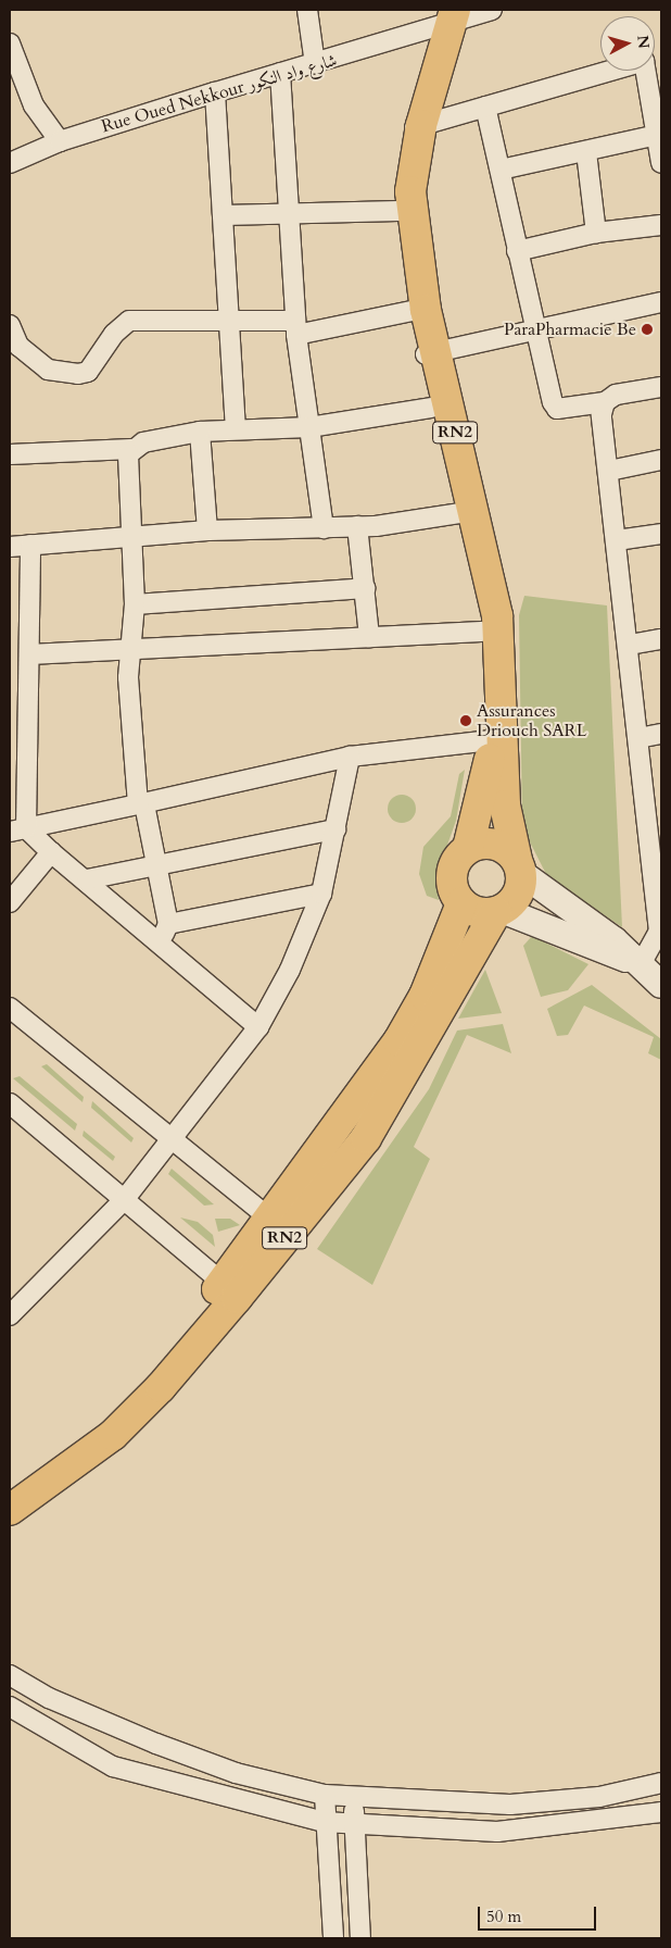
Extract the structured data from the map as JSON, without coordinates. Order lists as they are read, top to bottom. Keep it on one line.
{"streets":{"main road":["RN2"],"street":["Rue Oued Nekkour شارع واد النکور"]},"crossings":[["Rue Oued Nekkour شارع واد النکور","RN2"]],"places":["ParaPharmacie Be","Assurances Driouch SARL"],"scale_bar":"50 m","north":"right"}
